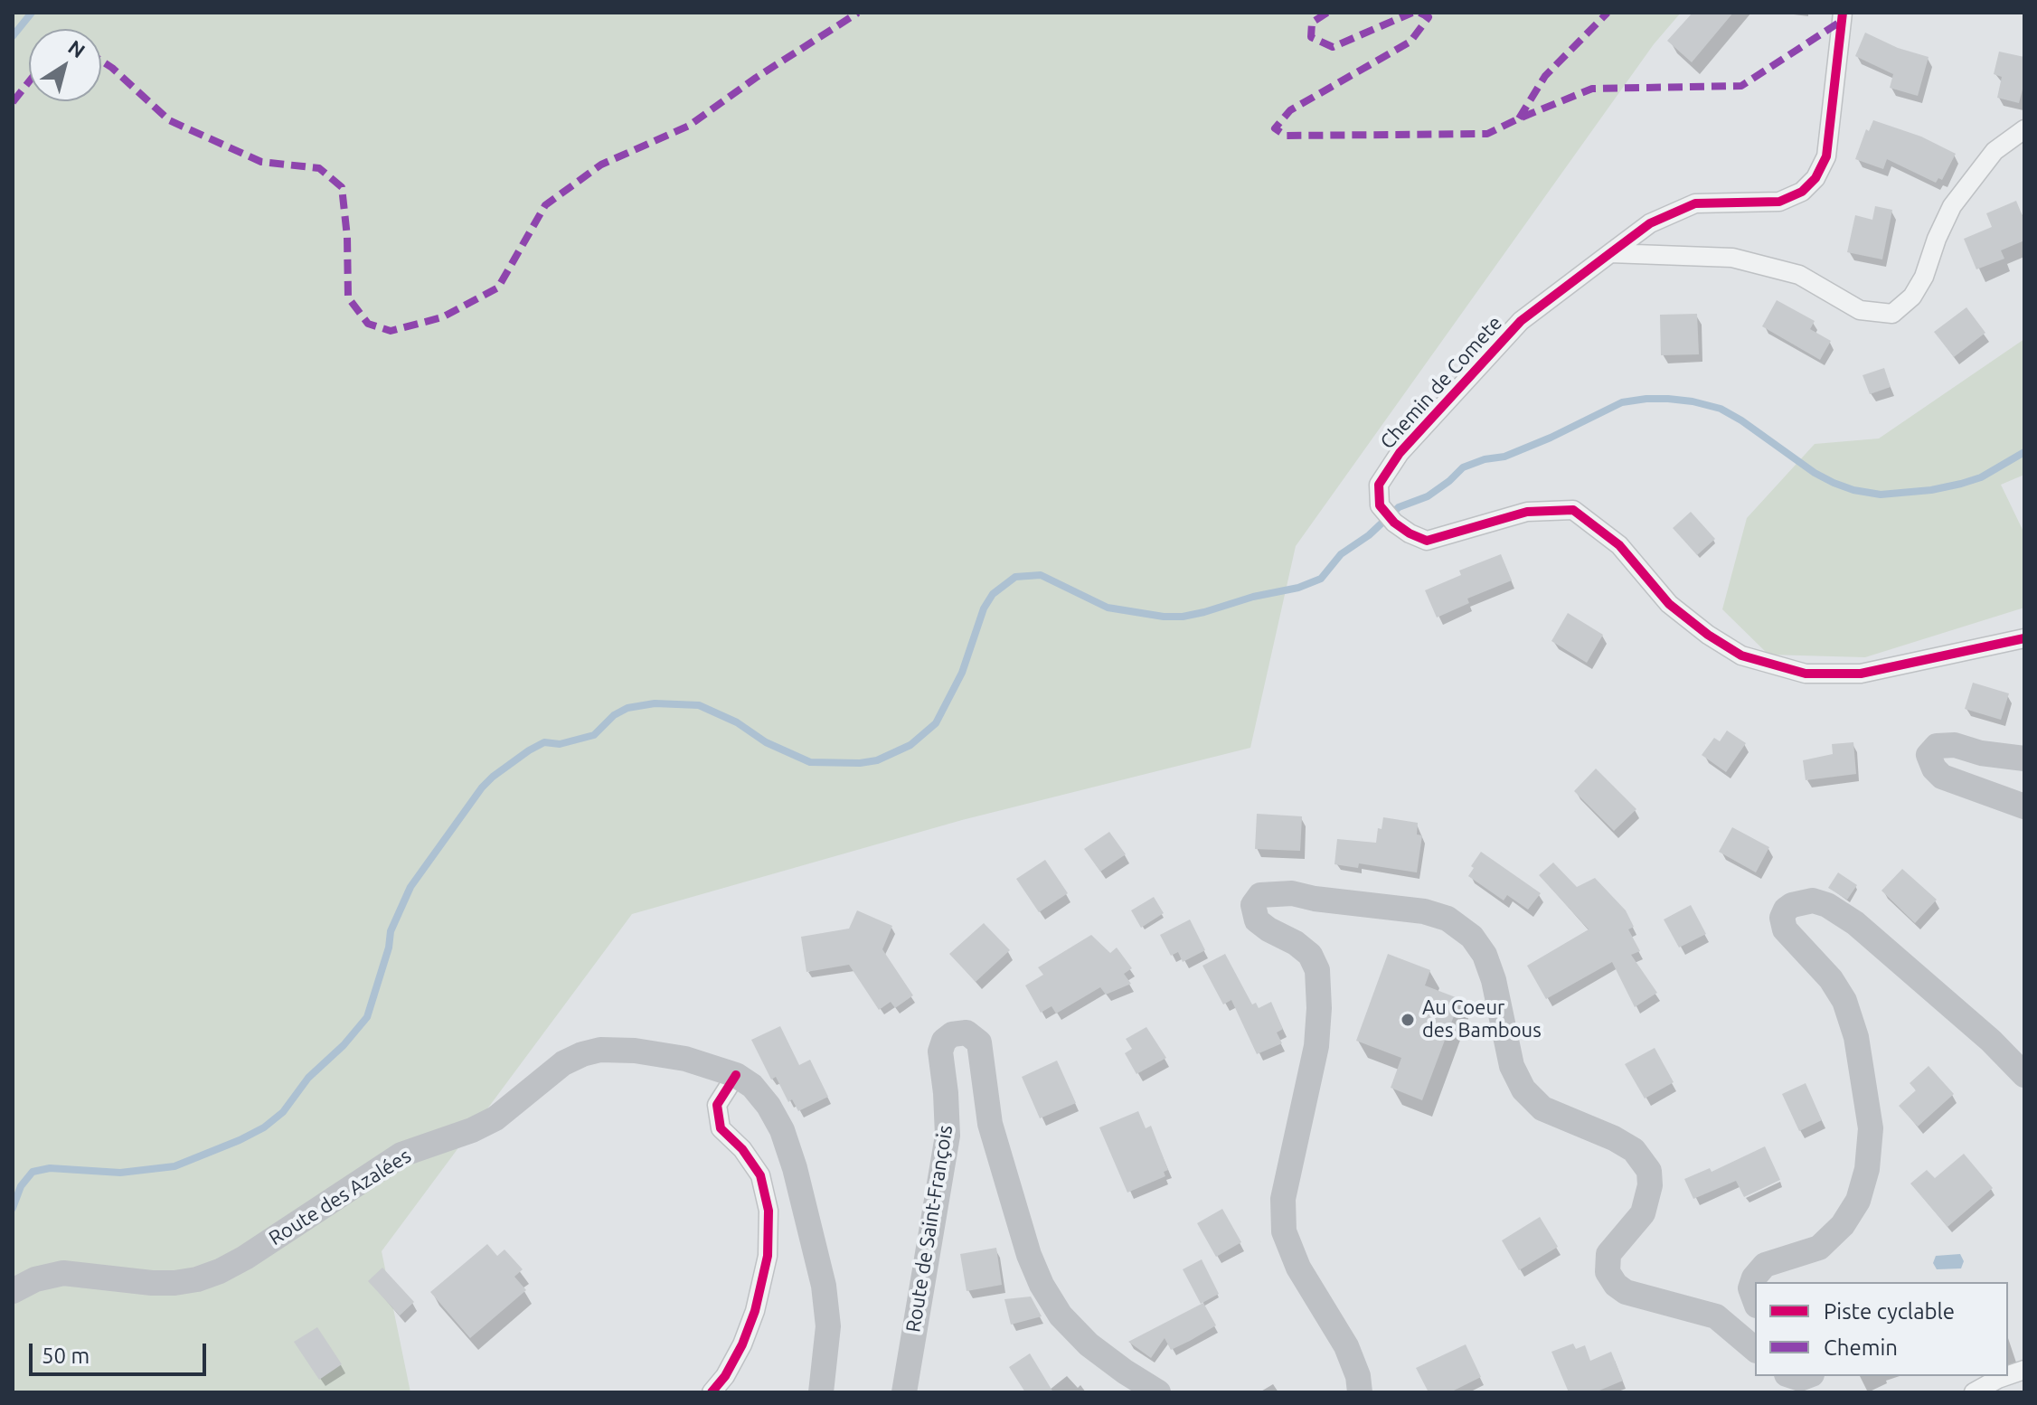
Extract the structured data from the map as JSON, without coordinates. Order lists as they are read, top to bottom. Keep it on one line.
{"streets":{"main road":["Route des Azalées","Route de Saint-François"],"street":["Chemin de Comete"]},"places":["Au Coeur des Bambous"],"legend":["Piste cyclable","Chemin"],"scale_bar":"50 m","north":"top right"}
